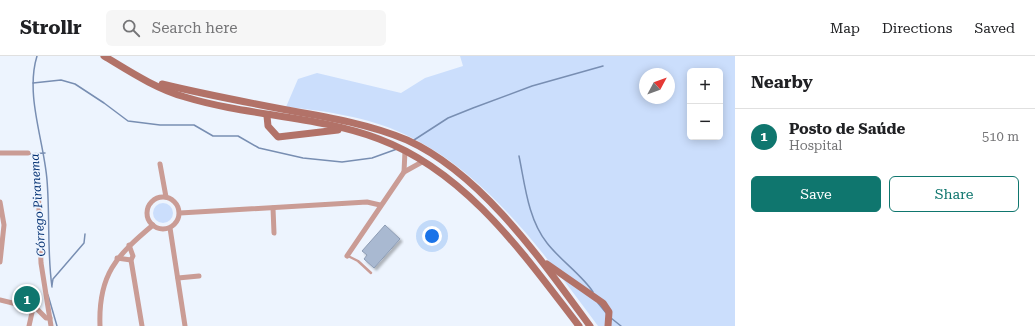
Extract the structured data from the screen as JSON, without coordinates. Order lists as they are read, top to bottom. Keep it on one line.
{"water":["Córrego Piranema"],"north":"top right","page":{"header":"Strollr","search":"Search here","nav":["Map","Directions","Saved"],"heading":"Nearby","map_buttons":["+","−"],"list":[{"mark":"1","name":"Posto de Saúde","note":"Hospital","value":"510 m"}],"buttons":["Save","Share"],"pins":"1"}}
